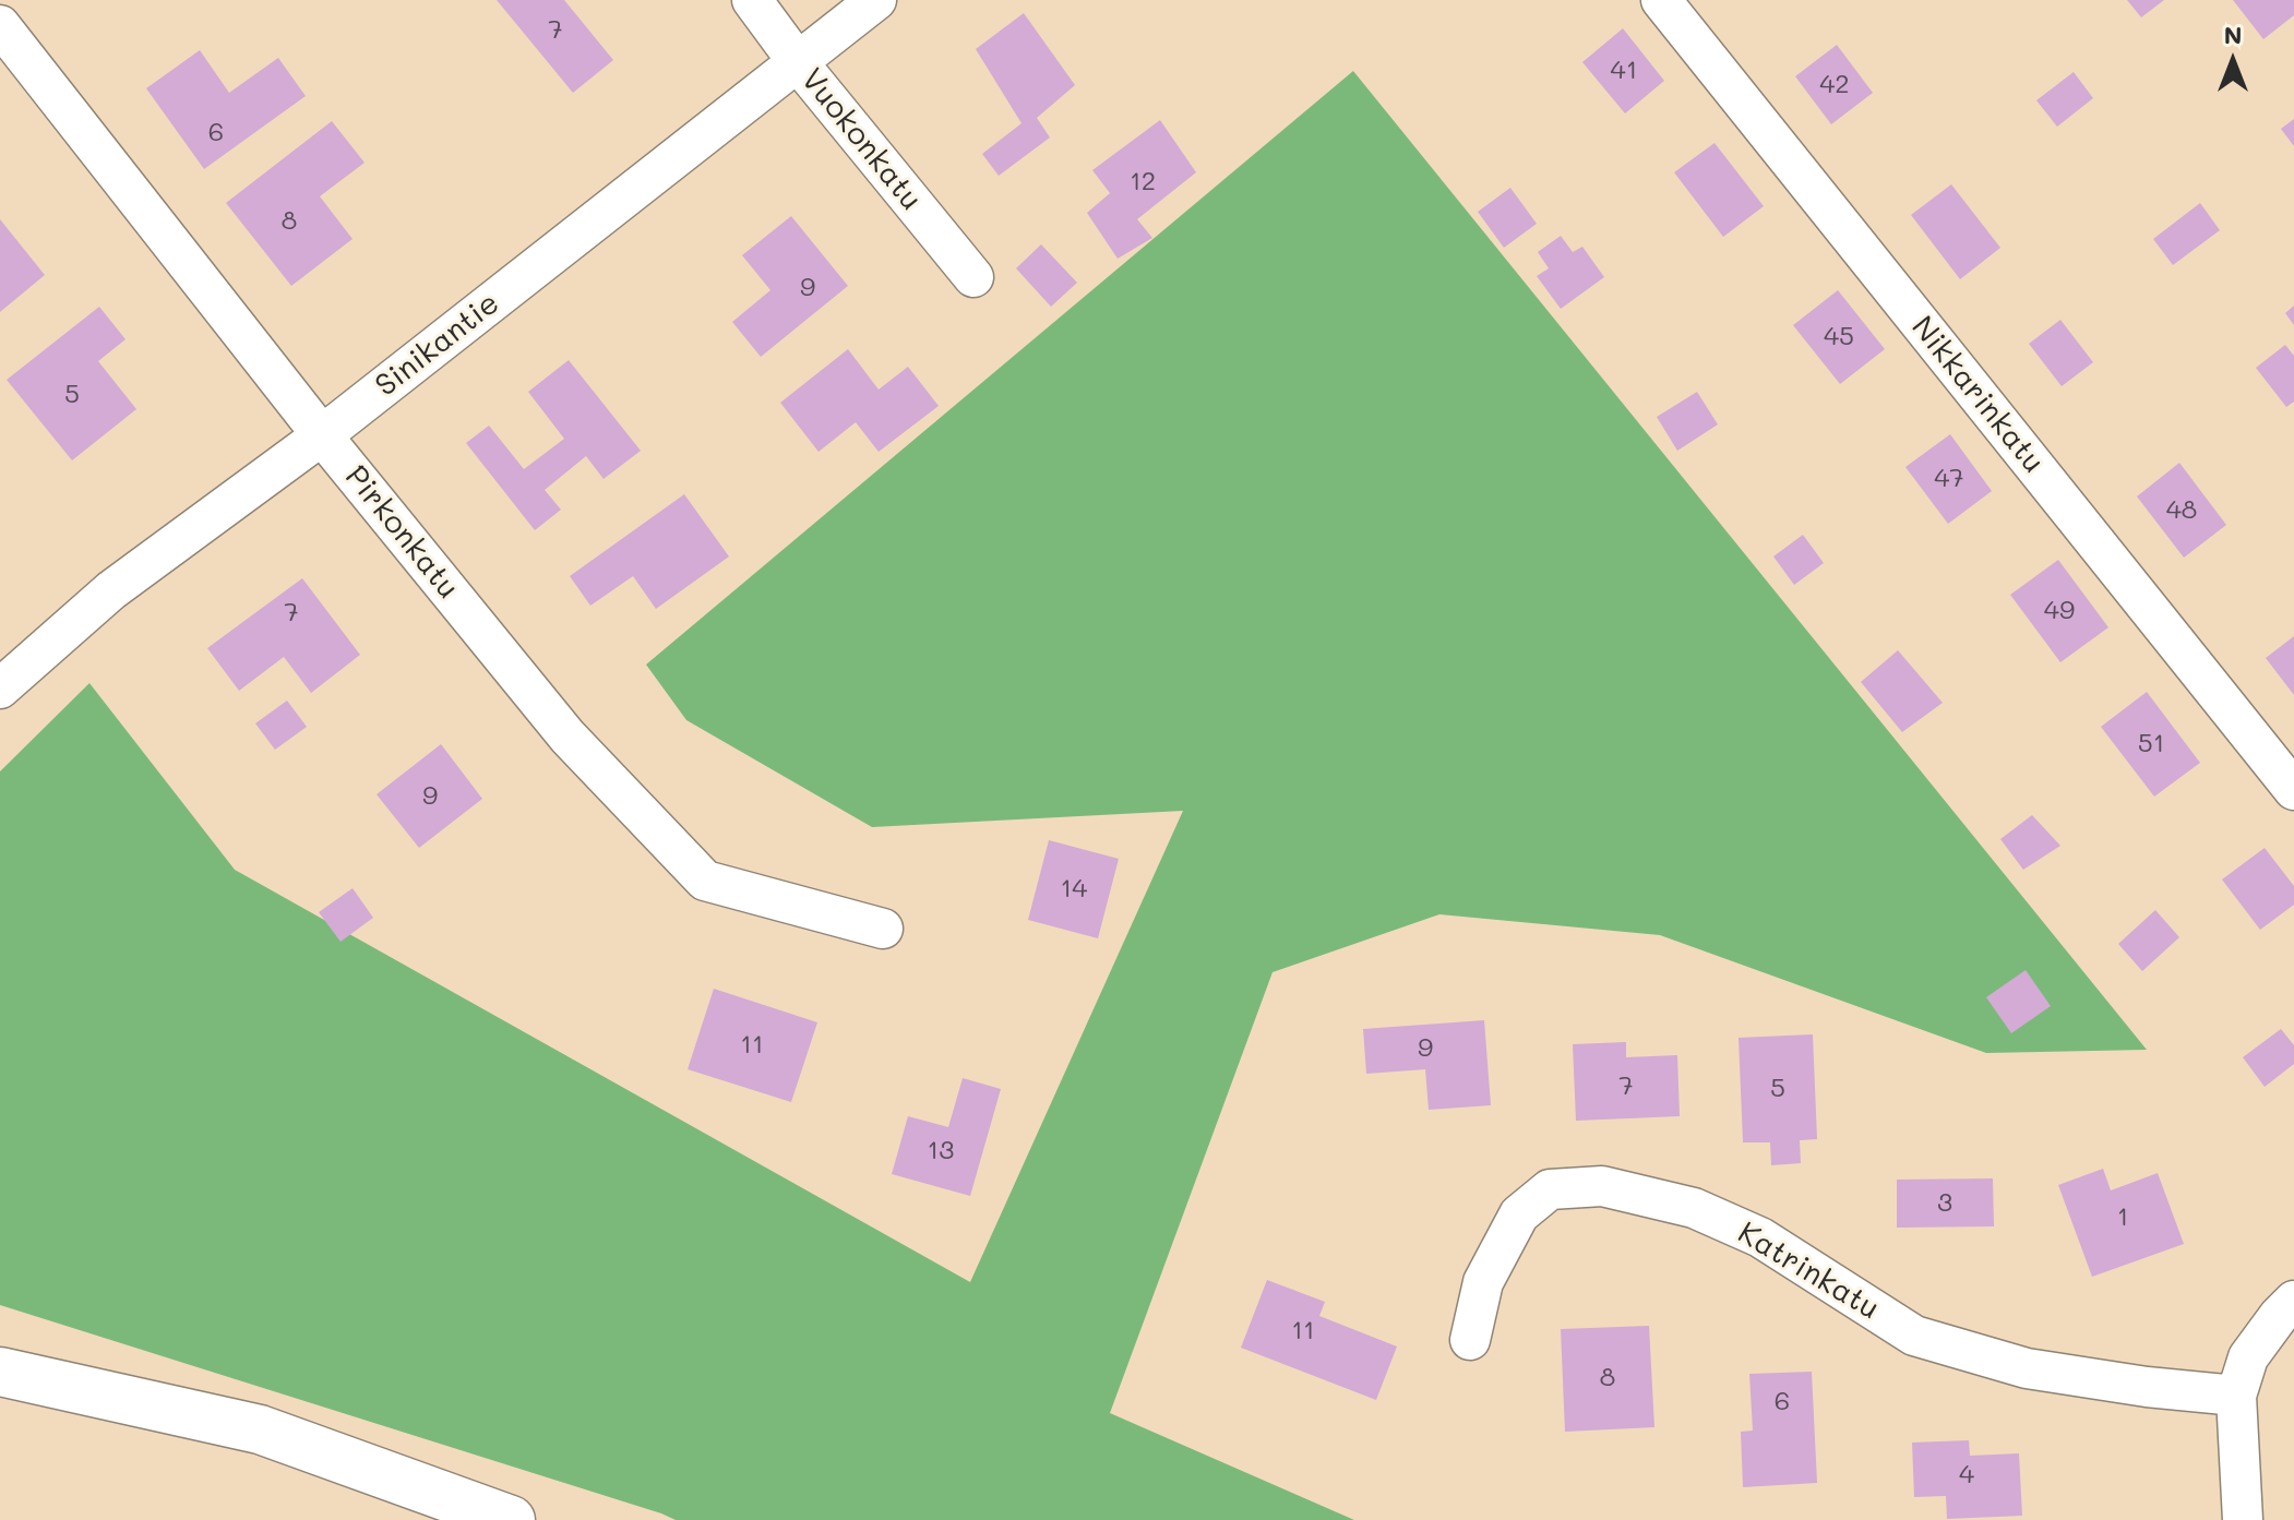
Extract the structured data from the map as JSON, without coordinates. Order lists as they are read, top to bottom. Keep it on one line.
{"streets":{"street":["Vuokonkatu","Sinikantie","Nikkarinkatu","Pirkonkatu","Katrinkatu"]},"crossings":[["Vuokonkatu","Sinikantie"],["Sinikantie","Pirkonkatu"]],"house_numbers":["7","41","42","6","12","8","9","45","5","47","48","49","7","51","9","14","11","9","7","5","13","3","1","11","8","6","4"],"north":"top"}
